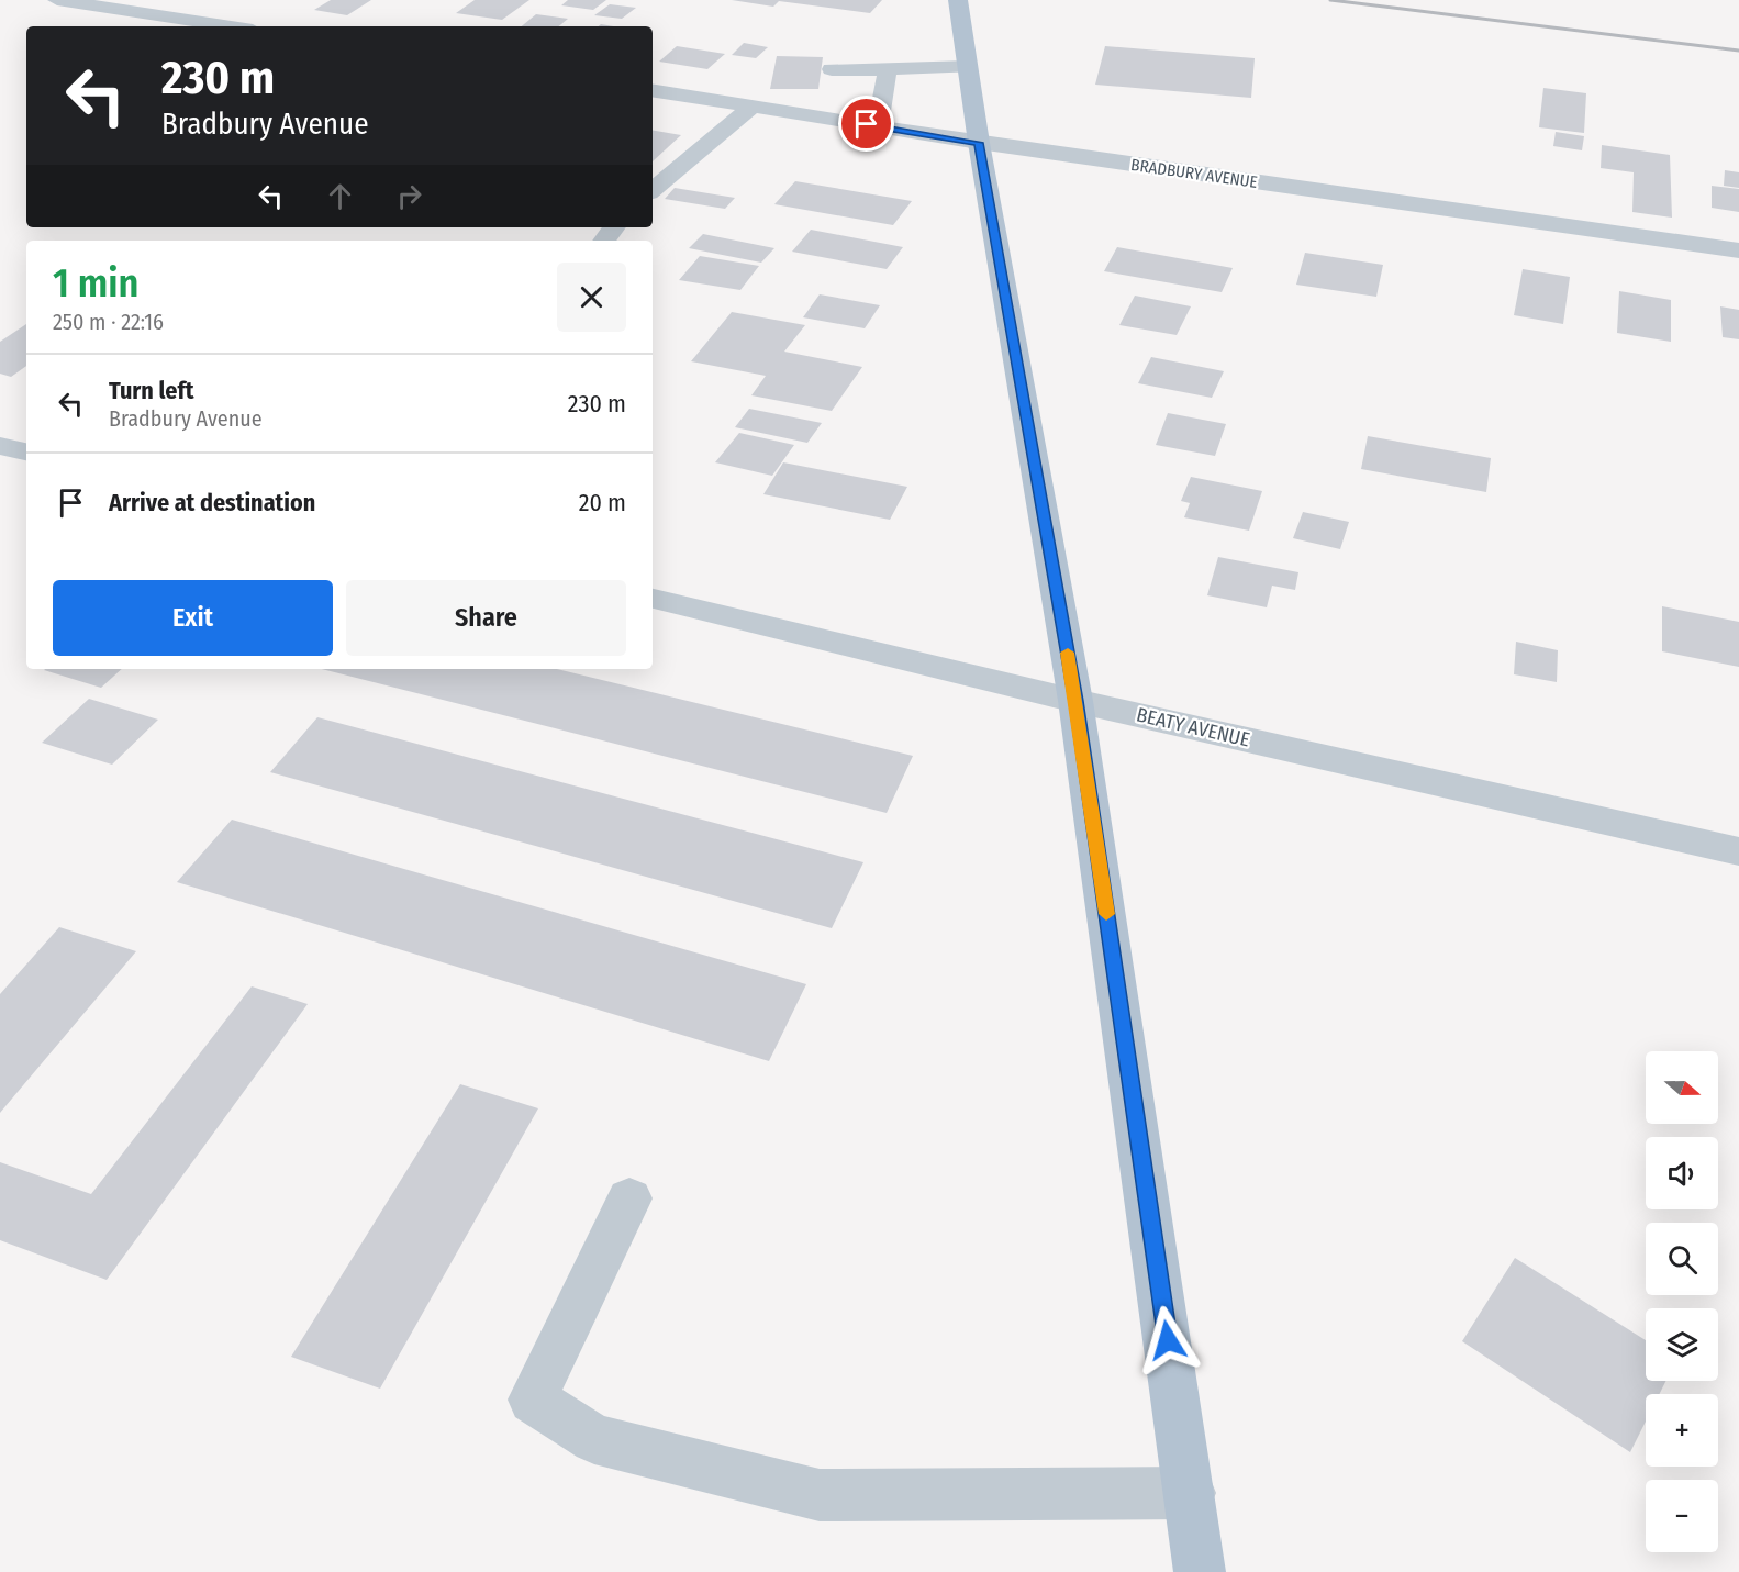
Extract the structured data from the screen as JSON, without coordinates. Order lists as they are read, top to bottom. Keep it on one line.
{"streets":{"street":["BRADBURY AVENUE","BEATY AVENUE"]},"north":"right","page":{"turn":["230 m","Bradbury Avenue"],"heading":["1 min","250 m · 22:16"],"list":[{"name":"Turn left","note":"Bradbury Avenue","value":"230 m"},{"name":"Arrive at destination","value":"20 m"}],"buttons":["Exit","Share"],"map_buttons":["+","−"]}}
